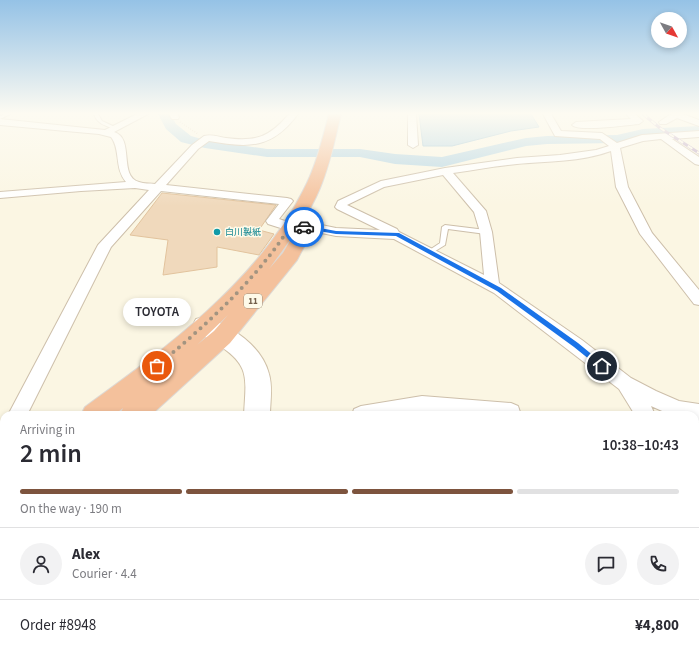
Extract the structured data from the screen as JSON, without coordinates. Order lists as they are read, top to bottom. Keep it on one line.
{"streets":{"highway":["11"]},"places":["白川製紙","TOYOTA"],"north":"bottom right","page":{"bubble":"TOYOTA","heading":["2 min","Arriving in","10:38–10:43"],"panel":["Alex","Courier · 4.4","Order #8948","¥4,800"],"bar":"On the way · 190 m"}}
